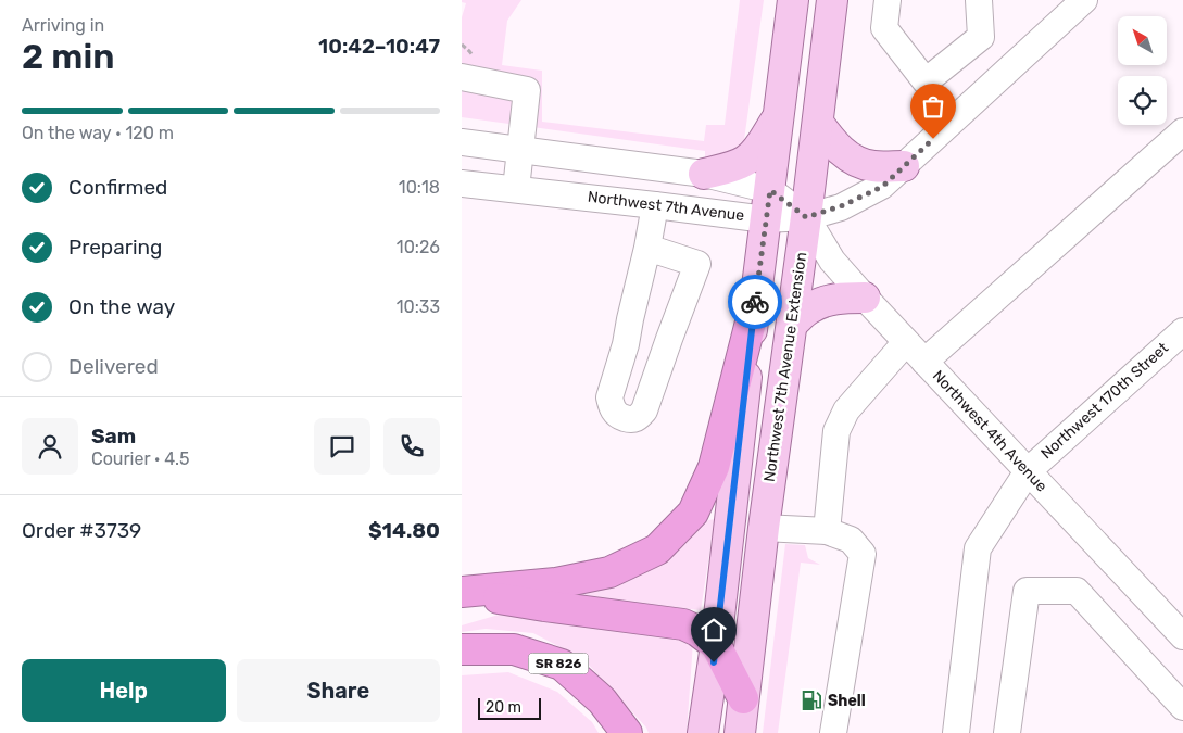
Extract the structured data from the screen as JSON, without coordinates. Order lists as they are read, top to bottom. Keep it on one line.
{"streets":{"highway":["SR 826"],"main road":["Northwest 7th Avenue Extension"],"street":["Northwest 7th Avenue","Northwest 170th Street","Northwest 4th Avenue"]},"crossings":[["Northwest 7th Avenue","Northwest 7th Avenue Extension"],["Northwest 7th Avenue","Northwest 4th Avenue"],["Northwest 7th Avenue Extension","Northwest 4th Avenue"],["Northwest 170th Street","Northwest 4th Avenue"]],"places":{"fuel station":["Shell"]},"scale_bar":"20 m","north":"top left","page":{"heading":["2 min","Arriving in","10:42–10:47"],"panel":["Sam","Courier · 4.5","Order #3739","$14.80"],"bar":"On the way · 120 m","list":[["Confirmed","10:18"],["Preparing","10:26"],["On the way","10:33"],"Delivered"],"buttons":["Help","Share"],"scale":"20 m"}}
